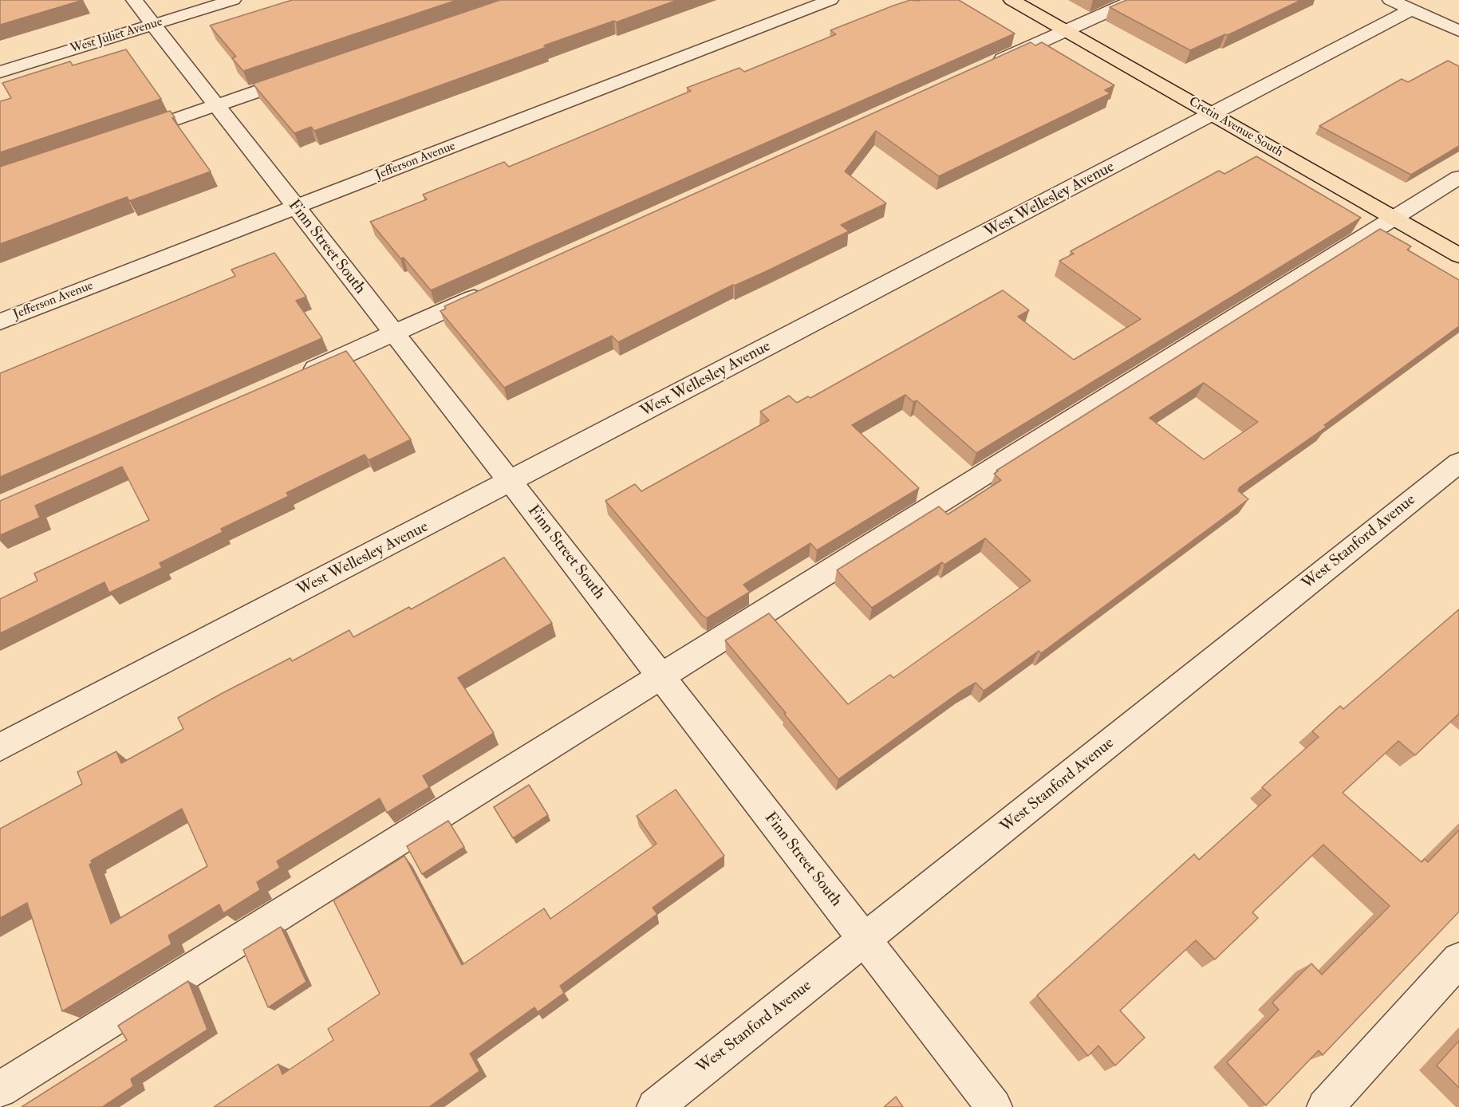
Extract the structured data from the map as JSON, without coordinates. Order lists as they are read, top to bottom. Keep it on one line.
{"streets":{"main road":["Cretin Avenue South"],"street":["West Juliet Avenue","Jefferson Avenue","West Wellesley Avenue","Finn Street South","West Stanford Avenue"]},"crossings":[["West Juliet Avenue","Finn Street South"],["Cretin Avenue South","West Wellesley Avenue"],["Jefferson Avenue","Finn Street South"],["West Wellesley Avenue","Finn Street South"],["Finn Street South","West Stanford Avenue"]]}
